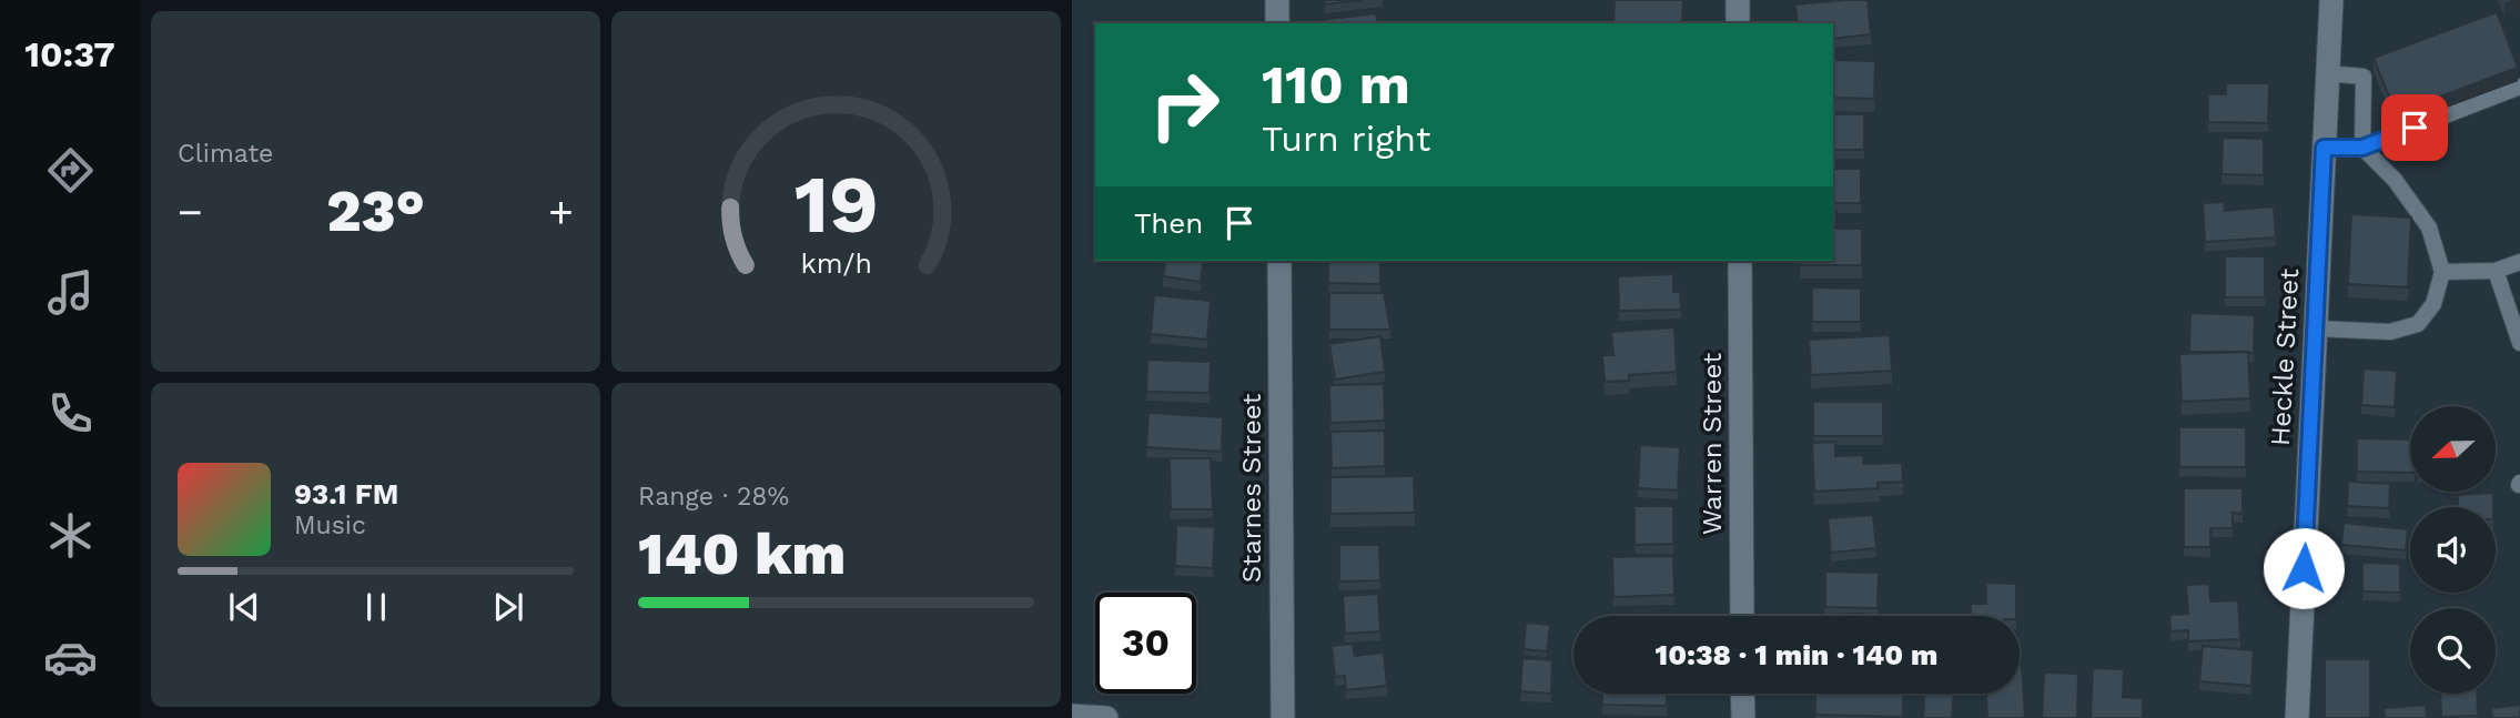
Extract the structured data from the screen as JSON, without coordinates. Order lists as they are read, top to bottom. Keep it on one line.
{"streets":{"street":["Heckle Street","Warren Street","Starnes Street"]},"north":"left","page":{"tabs":"10:37","tile":["Climate",["Range · 28%","140 km"]],"turn":["110 m","Turn right"],"heat":["−","23°","+"],"then":"Then","song":["93.1 FM","Music"],"limit":"30","trip":"10:38 · 1 min · 140 m","gauge":["19","km/h"]}}
